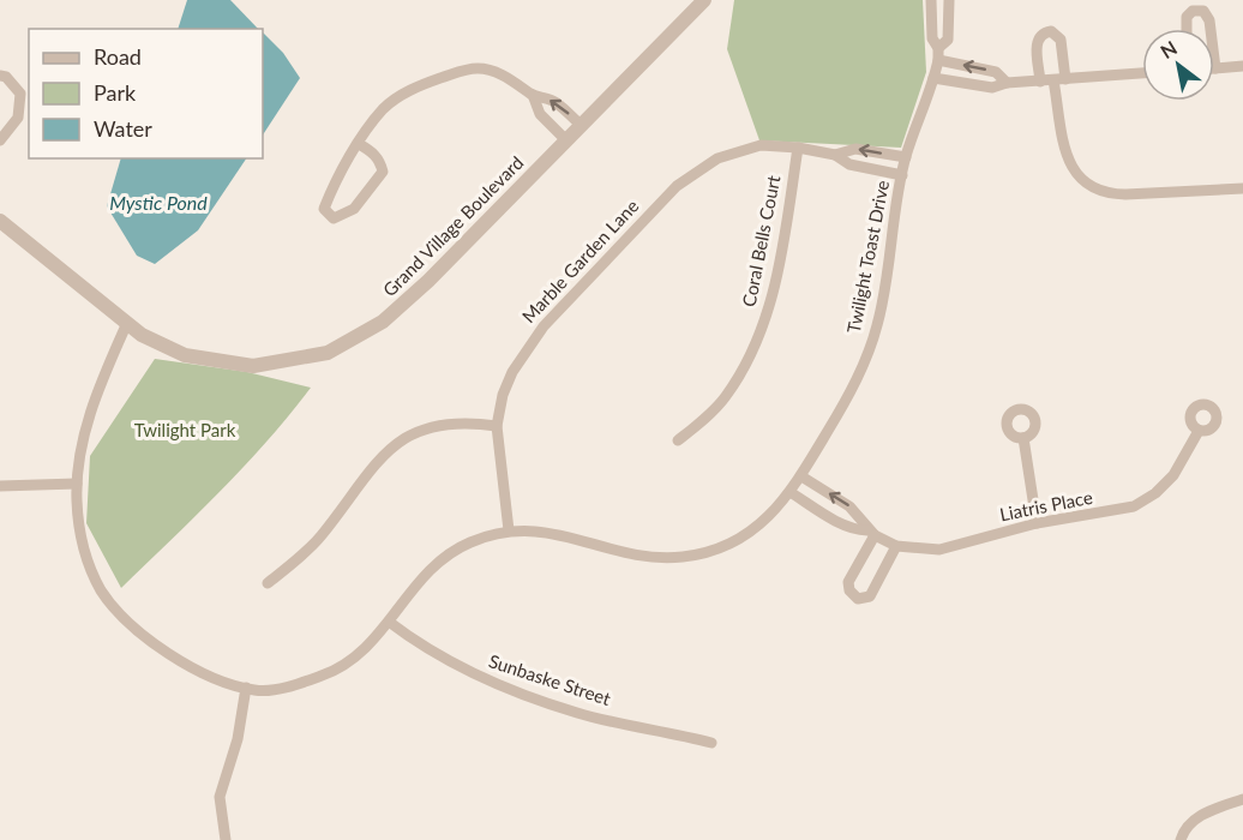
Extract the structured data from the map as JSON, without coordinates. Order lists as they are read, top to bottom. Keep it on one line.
{"streets":{"street":["Grand Village Boulevard","Coral Bells Court","Twilight Toast Drive","Marble Garden Lane","Liatris Place","Sunbaske Street"]},"crossings":[["Grand Village Boulevard","Twilight Toast Drive"],["Coral Bells Court","Marble Garden Lane"],["Twilight Toast Drive","Marble Garden Lane"],["Twilight Toast Drive","Liatris Place"],["Twilight Toast Drive","Sunbaske Street"]],"water":["Mystic Pond"],"parks":["Twilight Park"],"legend":["Road","Park","Water"],"north":"top left"}
